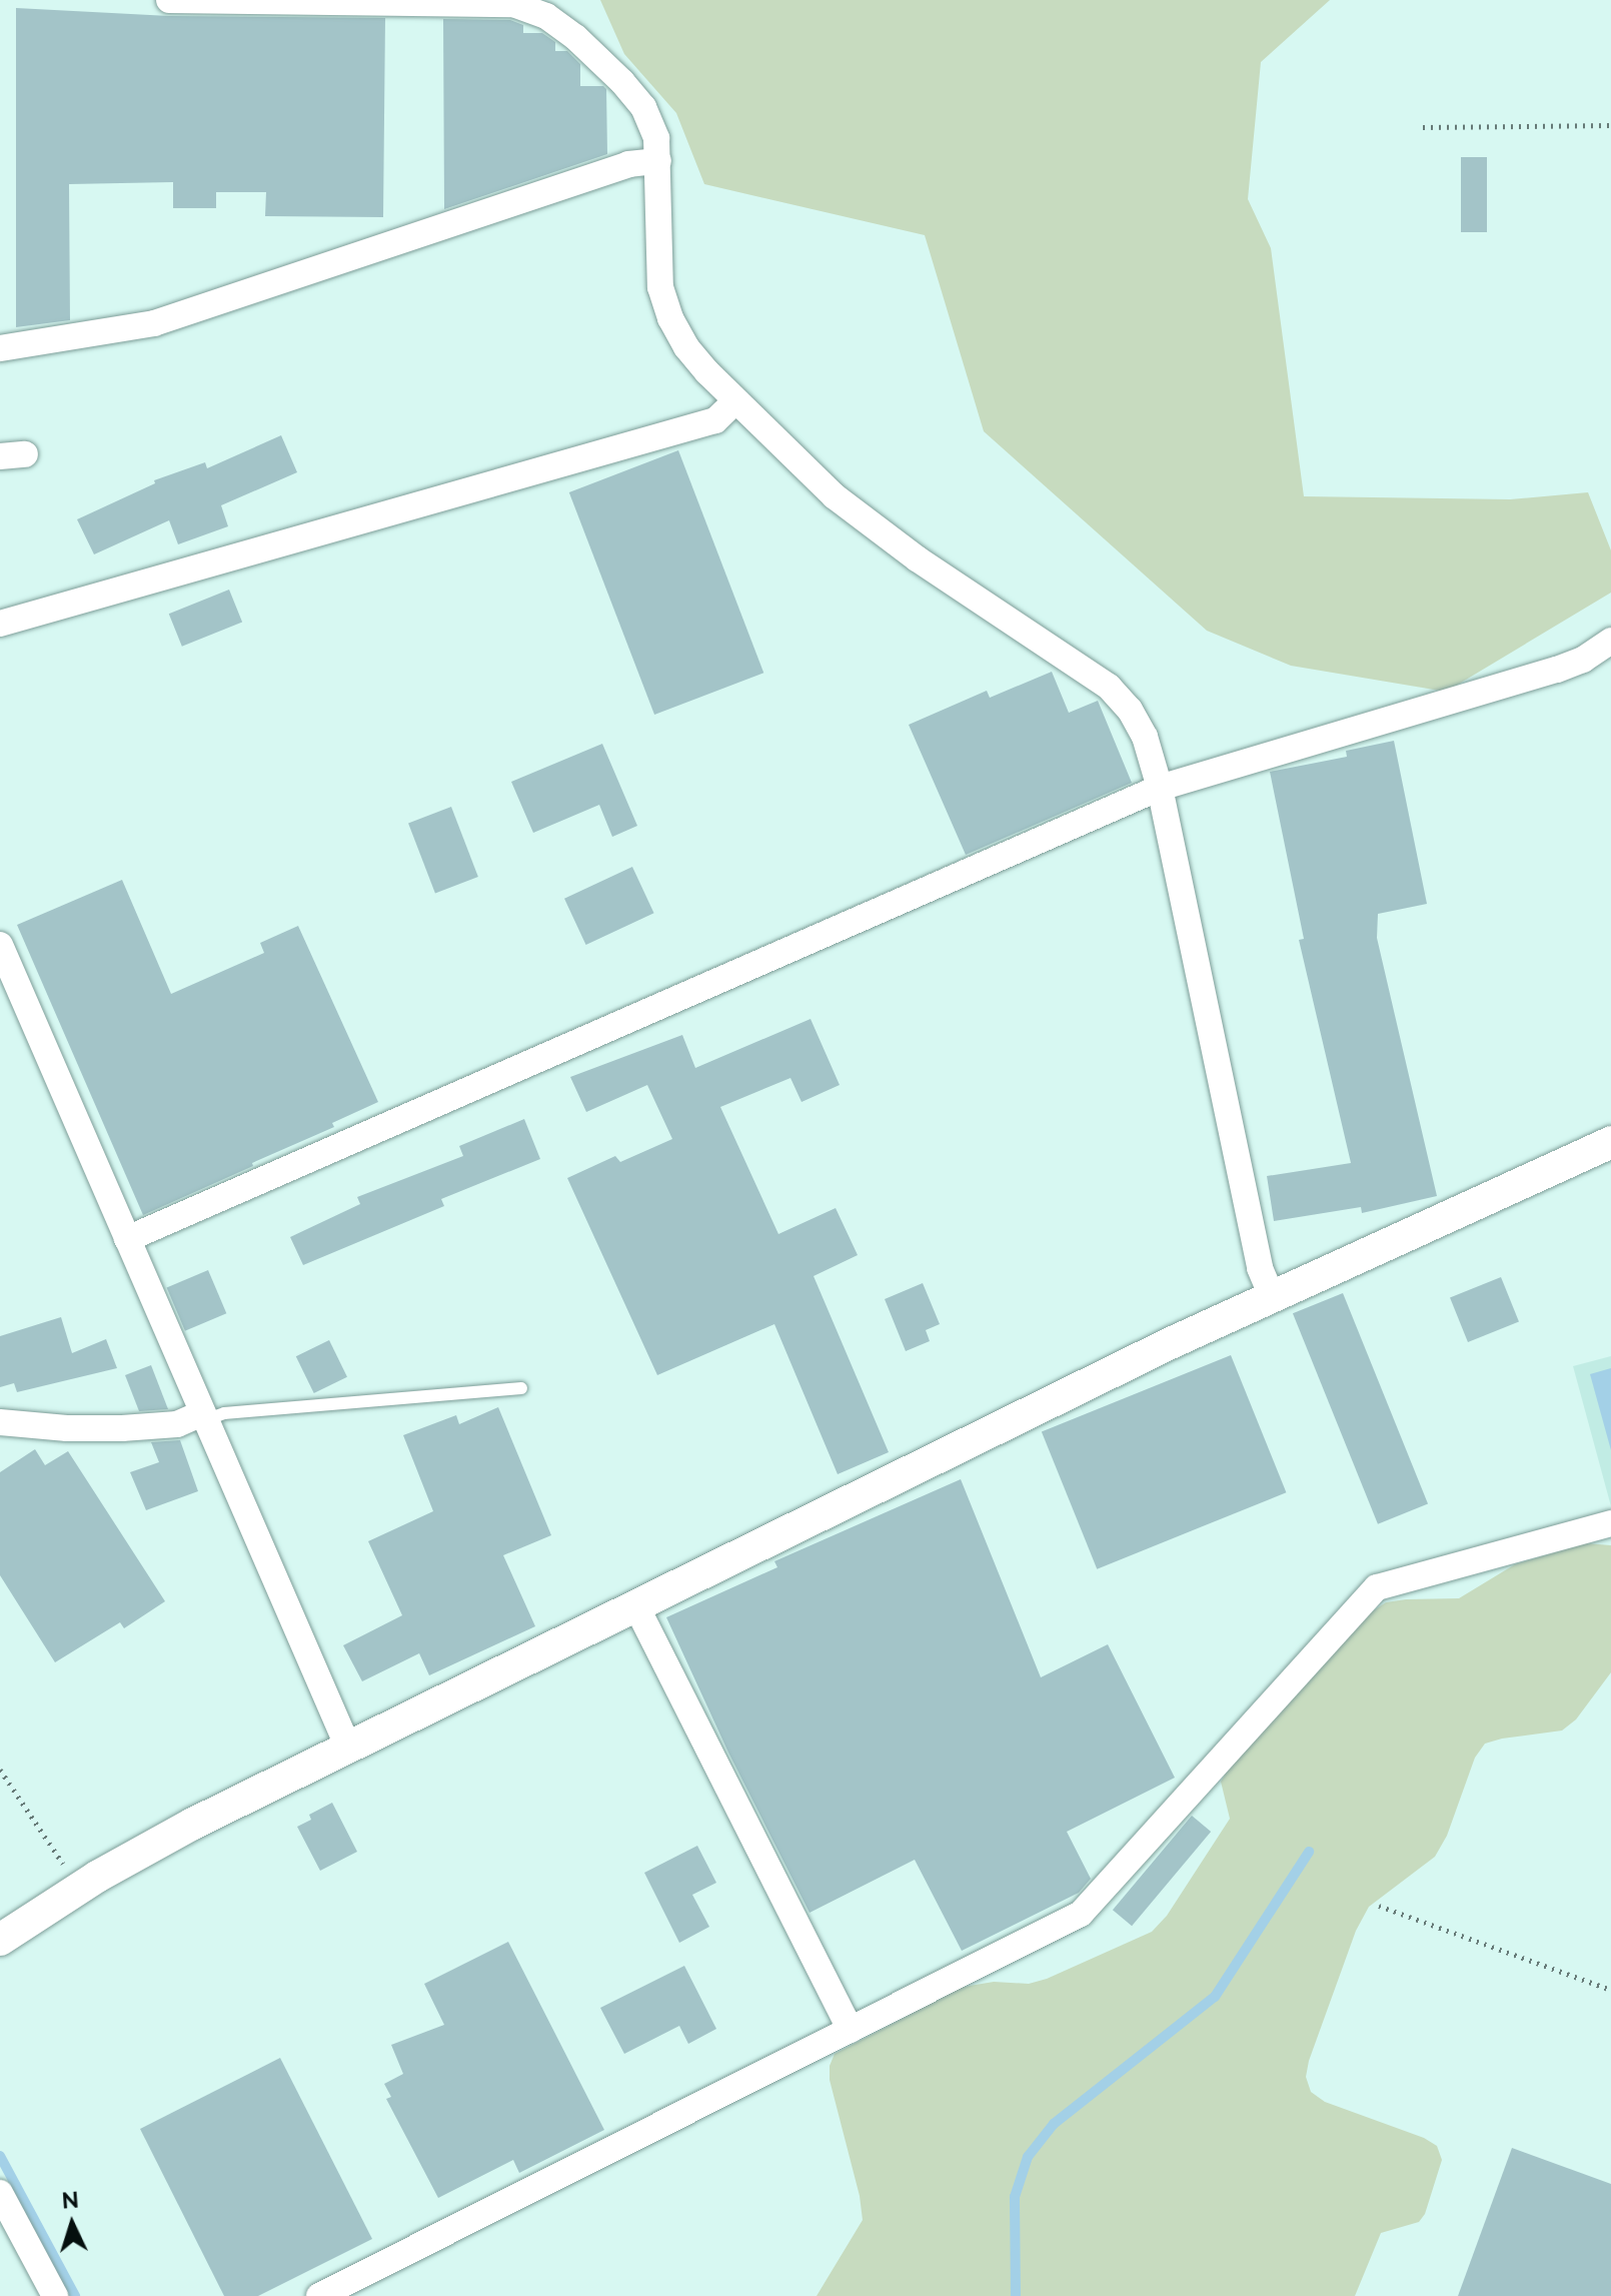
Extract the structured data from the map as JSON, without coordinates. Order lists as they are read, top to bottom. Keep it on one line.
{"north":"top"}
